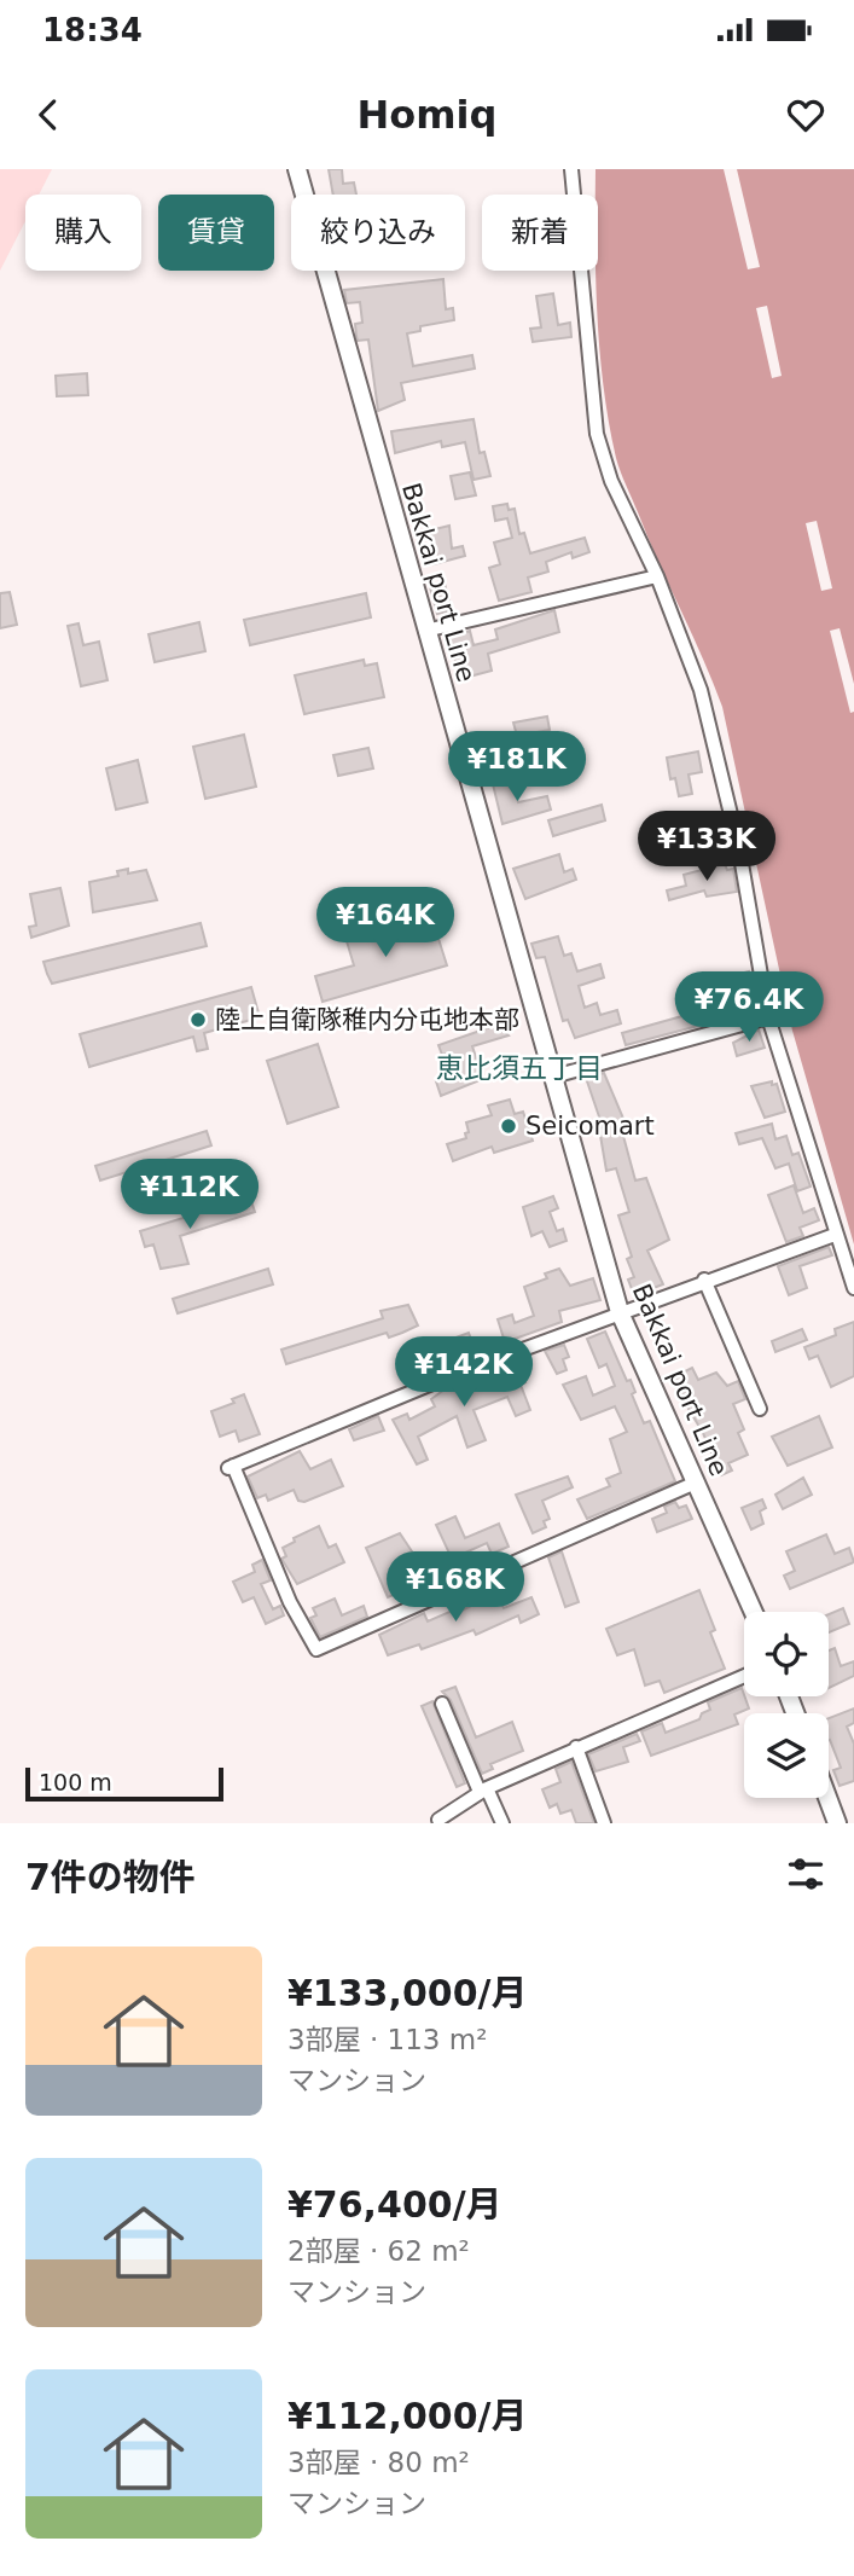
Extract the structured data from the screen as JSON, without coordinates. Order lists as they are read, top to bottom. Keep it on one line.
{"streets":{"main road":["Bakkai port Line"]},"districts":["恵比須五丁目"],"places":["陸上自衛隊稚内分屯地本部","Seicomart"],"scale_bar":"100 m","page":{"status":"18:34","header":"Homiq","chip":["購入","賃貸","絞り込み","新着"],"price":["¥181K","¥133K","¥164K","¥76.4K","¥112K","¥142K","¥168K"],"scale":"100 m","heading":"7件の物件","list":[{"name":"¥133,000/月","note":"3部屋 · 113 m² · マンション"},{"name":"¥76,400/月","note":"2部屋 · 62 m² · マンション"},{"name":"¥112,000/月","note":"3部屋 · 80 m² · マンション"}]}}
